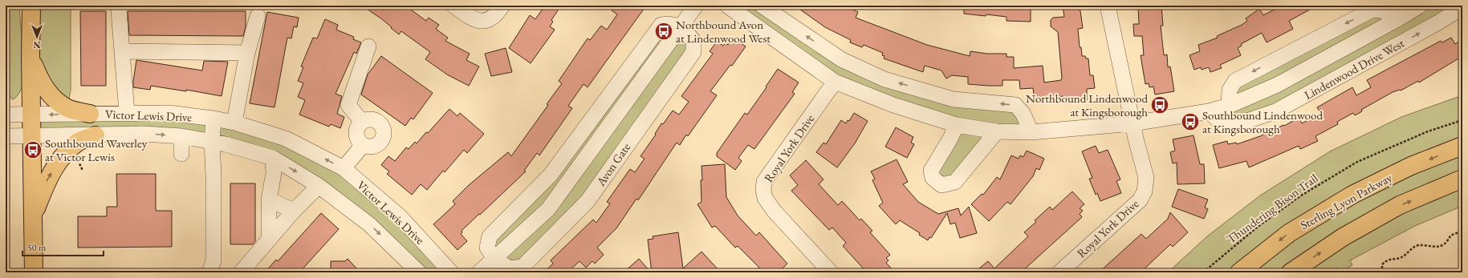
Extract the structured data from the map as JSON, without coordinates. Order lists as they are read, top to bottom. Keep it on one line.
{"streets":{"main road":["Sterling Lyon Parkway"],"street":["Lindenwood Drive West","Victor Lewis Drive","Royal York Drive","Avon Gate"],"path":["Thundering Bison Trail"]},"crossings":[["Lindenwood Drive West","Royal York Drive"]],"places":{"bus stop":["Northbound Avon at Lindenwood West","Northbound Lindenwood at Kingsborough","Southbound Lindenwood at Kingsborough","Southbound Waverley at Victor Lewis"]},"scale_bar":"50 m","north":"bottom"}
